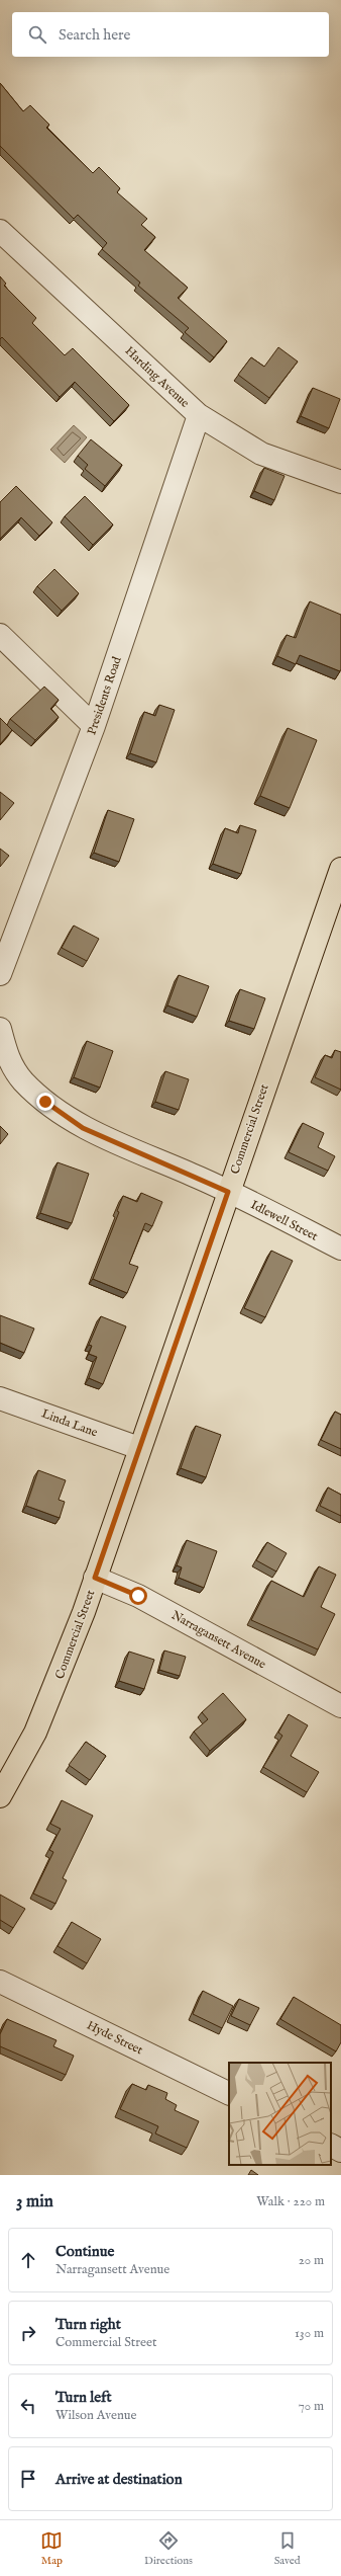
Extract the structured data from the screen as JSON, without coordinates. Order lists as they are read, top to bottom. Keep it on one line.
{"streets":{"main road":["Commercial Street"],"street":["Harding Avenue","Presidents Road","Idlewell Street","Linda Lane","Narragansett Avenue","Hyde Street"]},"crossings":[["Harding Avenue","Presidents Road"],["Commercial Street","Idlewell Street"],["Commercial Street","Linda Lane"],["Commercial Street","Narragansett Avenue"]],"page":{"search":"Search here","heading":["3 min","Walk · 220 m"],"list":[["Continue","Narragansett Avenue","20 m"],["Turn right","Commercial Street","130 m"],["Turn left","Wilson Avenue","70 m"],"Arrive at destination"],"nav":["Map","Directions","Saved"]}}
